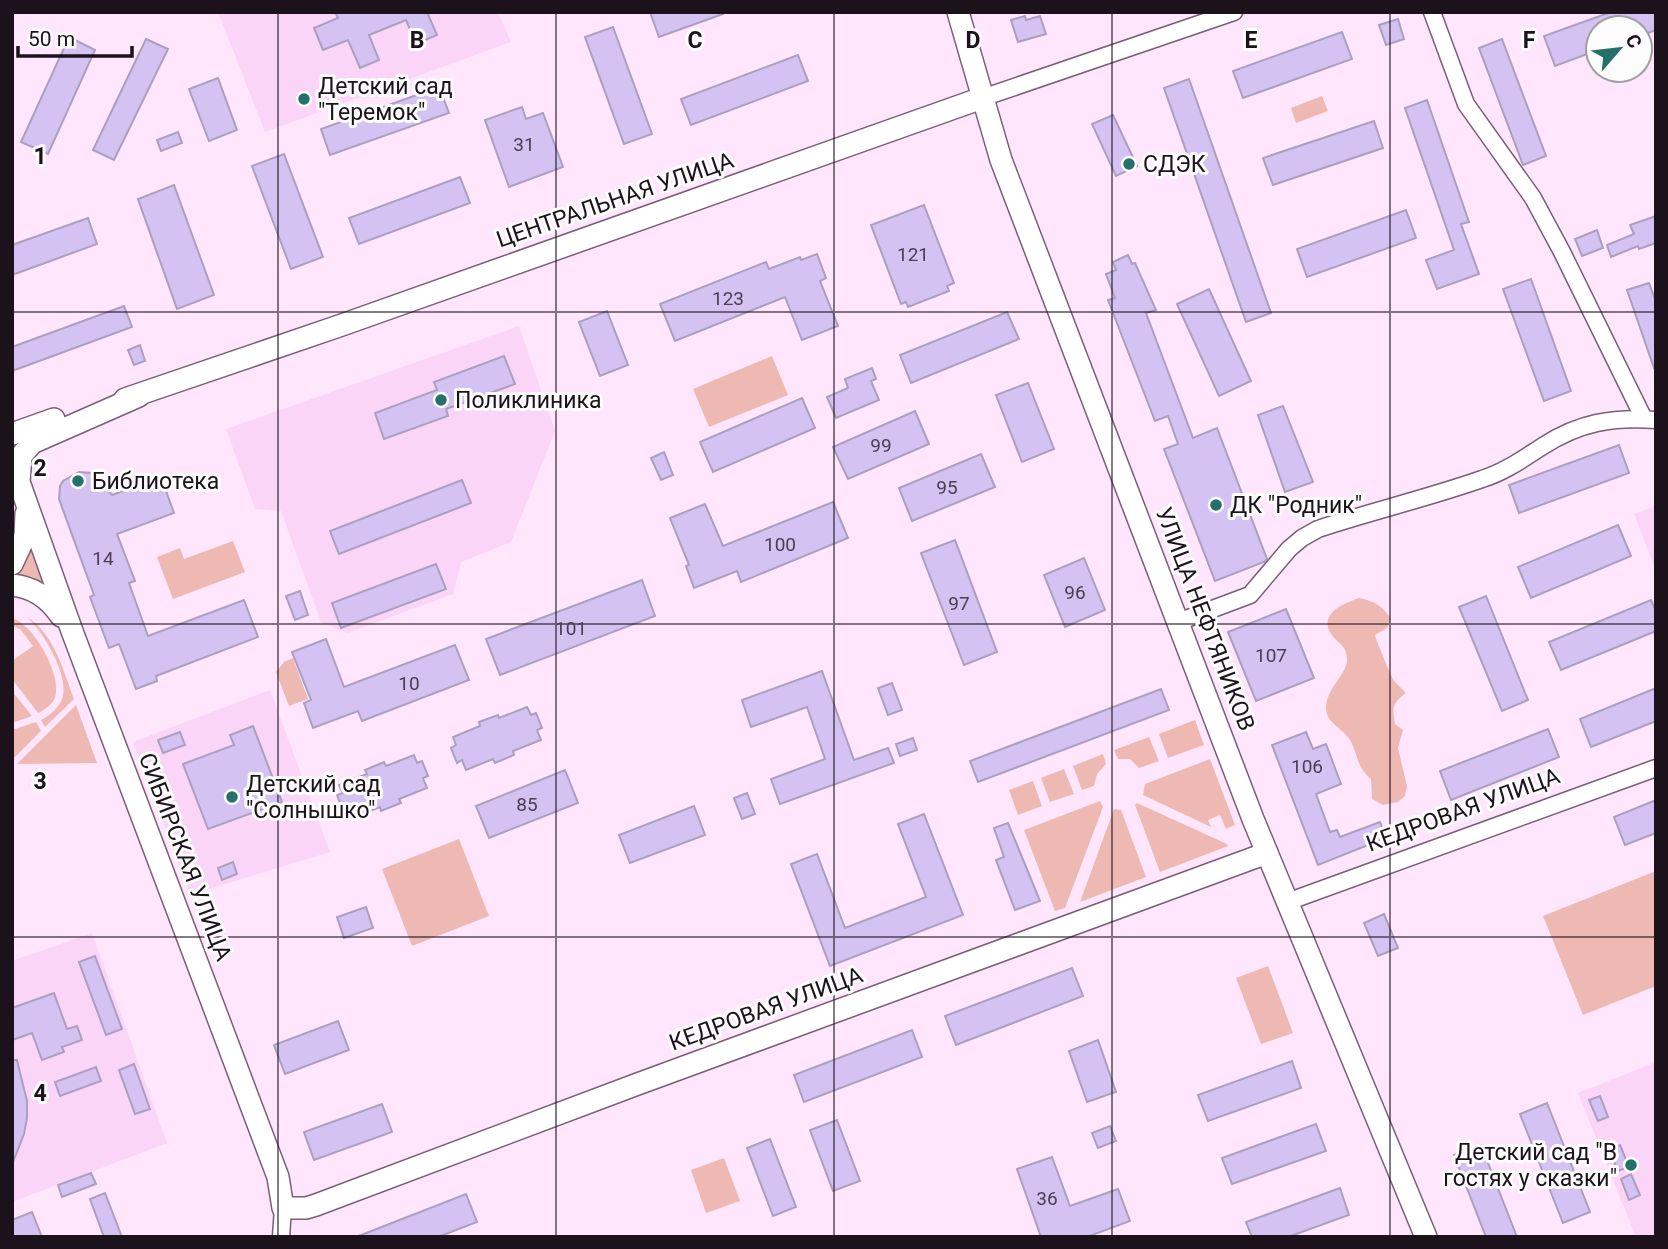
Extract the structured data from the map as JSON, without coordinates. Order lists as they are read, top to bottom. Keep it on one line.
{"streets":{"street":["ЦЕНТРАЛЬНАЯ УЛИЦА","УЛИЦА НЕФТЯНИКОВ","КЕДРОВАЯ УЛИЦА","СИБИРСКАЯ УЛИЦА"]},"crossings":[["ЦЕНТРАЛЬНАЯ УЛИЦА","УЛИЦА НЕФТЯНИКОВ"],["УЛИЦА НЕФТЯНИКОВ","КЕДРОВАЯ УЛИЦА"],["КЕДРОВАЯ УЛИЦА","СИБИРСКАЯ УЛИЦА"]],"places":["Детский сад \"Теремок\"","СДЭК","Поликлиника","Библиотека","ДК \"Родник\"","Детский сад \"Солнышко\"","Детский сад \"В гостях у сказки\""],"house_numbers":["31","121","123","99","95","100","14","96","97","101","107","10","106","85","36"],"scale_bar":"50 m","north":"top right","grid":{"columns":["B","C","D","E","F"],"rows":["1","2","3","4"]}}
